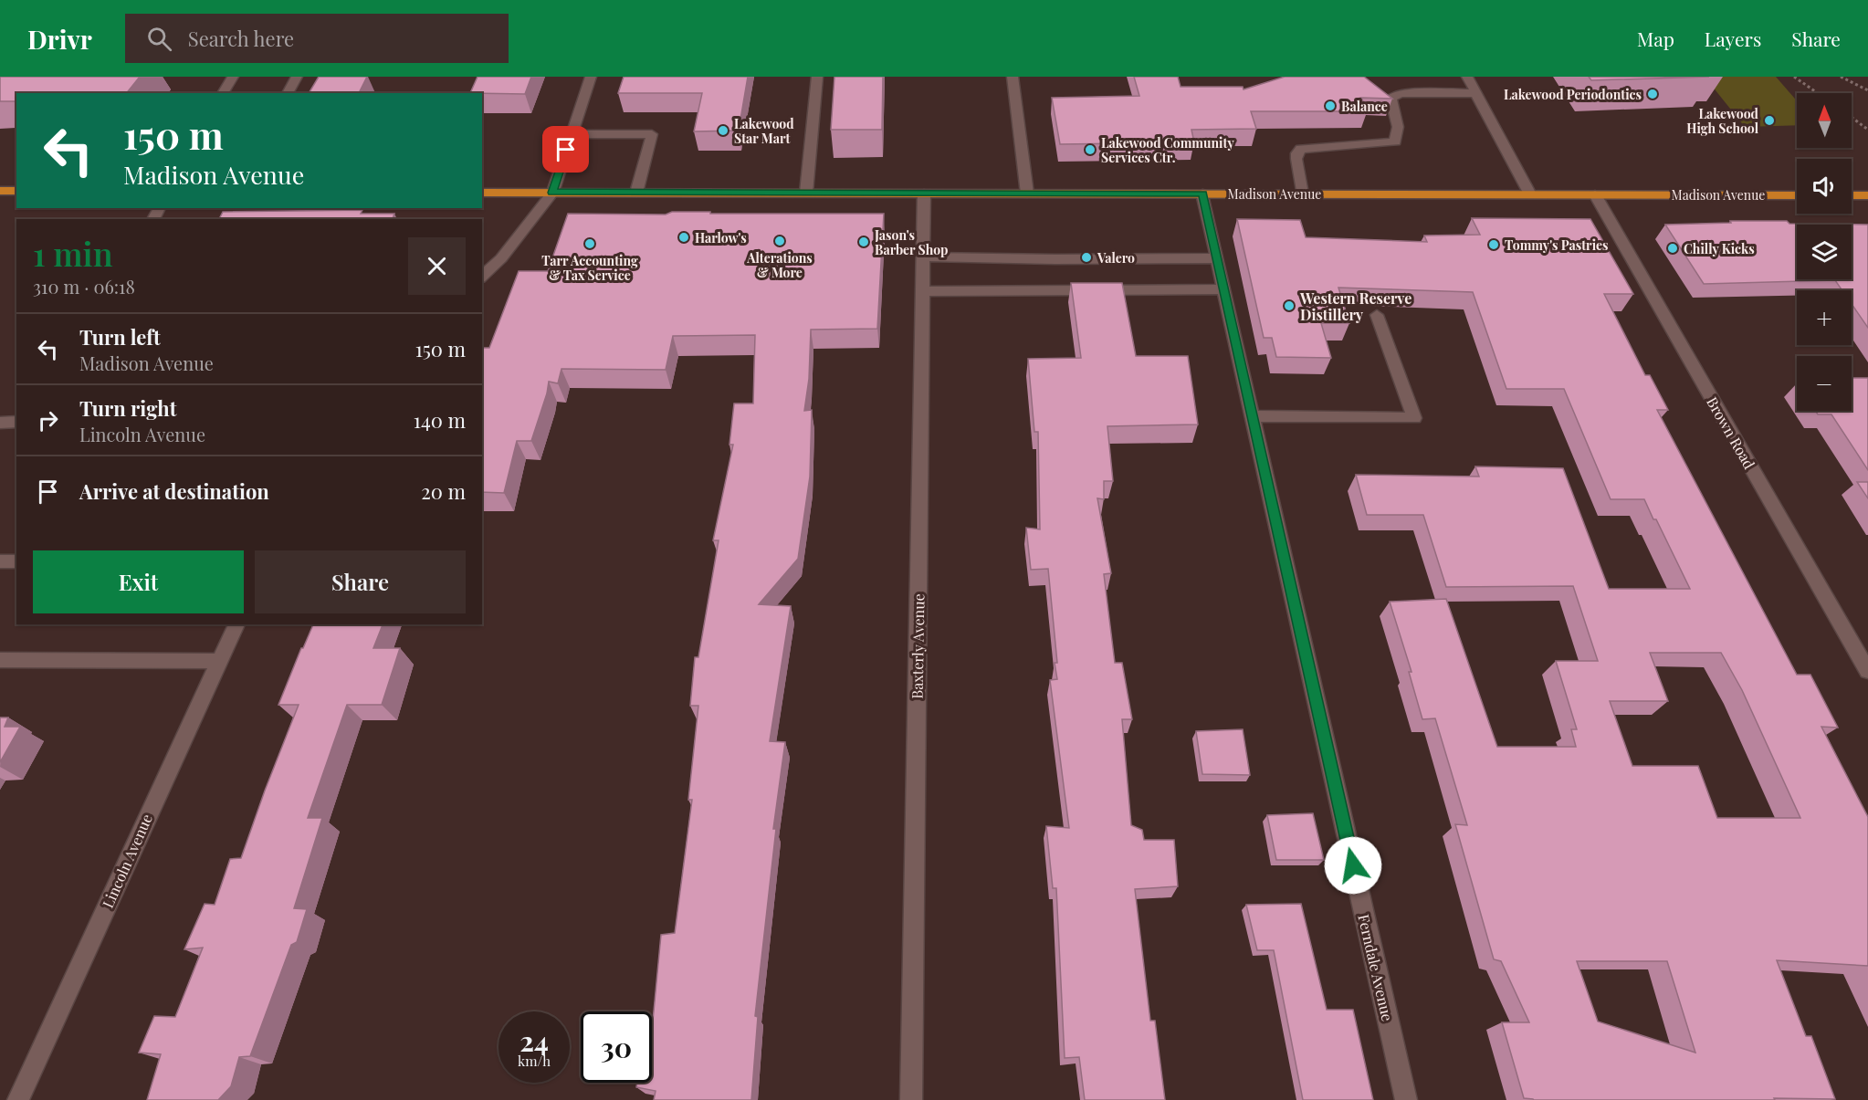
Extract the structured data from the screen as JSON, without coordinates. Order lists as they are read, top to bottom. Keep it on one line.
{"streets":{"main road":["Madison Avenue"],"street":["Brown Road","Baxterly Avenue","Lincoln Avenue","Ferndale Avenue"]},"crossings":[["Madison Avenue","Brown Road"],["Madison Avenue","Baxterly Avenue"],["Madison Avenue","Ferndale Avenue"]],"places":["Lakewood Periodontics","Balance","Lakewood High School","Lakewood Star Mart","Lakewood Community Services Ctr.","Harlow's","Alterations & More","Jason's Barber Shop","Tarr Accounting & Tax Service","Tommy's Pastries","Chilly Kicks","Valero","Western Reserve Distillery"],"north":"top","page":{"header":"Drivr","search":"Search here","nav":["Map","Layers","Share"],"map_buttons":["+","−"],"turn":["150 m","Madison Avenue"],"heading":["1 min","310 m · 06:18"],"list":[{"name":"Turn left","note":"Madison Avenue","value":"150 m"},{"name":"Turn right","note":"Lincoln Avenue","value":"140 m"},{"name":"Arrive at destination","value":"20 m"}],"buttons":["Exit","Share"],"speed":"24 km/h","limit":"30"}}
